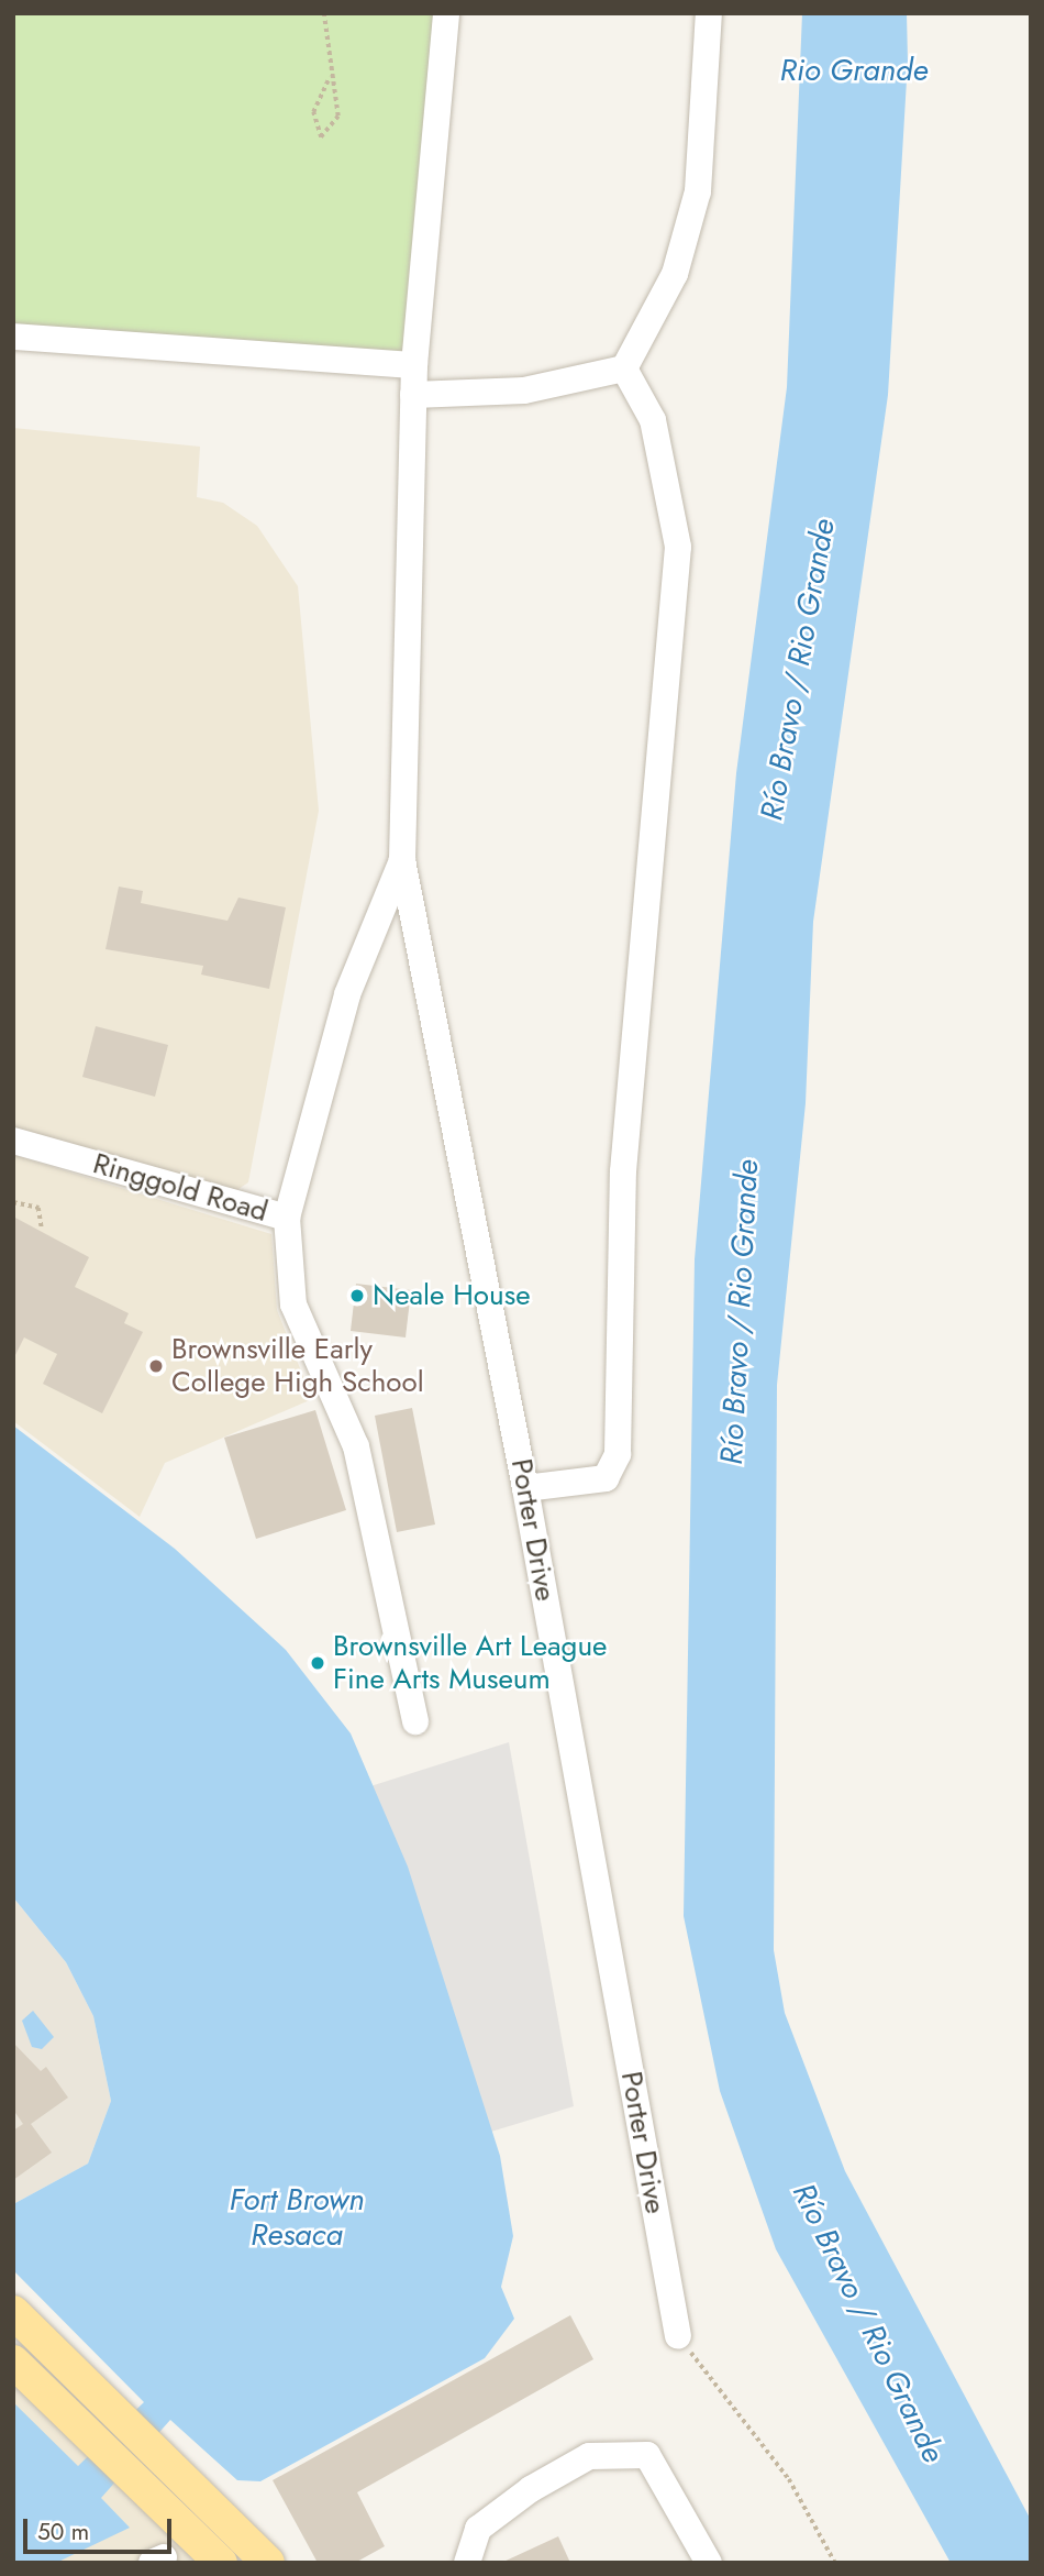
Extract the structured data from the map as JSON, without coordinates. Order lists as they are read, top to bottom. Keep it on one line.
{"streets":{"street":["Ringgold Road","Porter Drive"]},"water":["Rio Grande","Río Bravo / Rio Grande","Fort Brown Resaca"],"places":["Neale House","Brownsville Early College High School","Brownsville Art League Fine Arts Museum"],"scale_bar":"50 m"}
